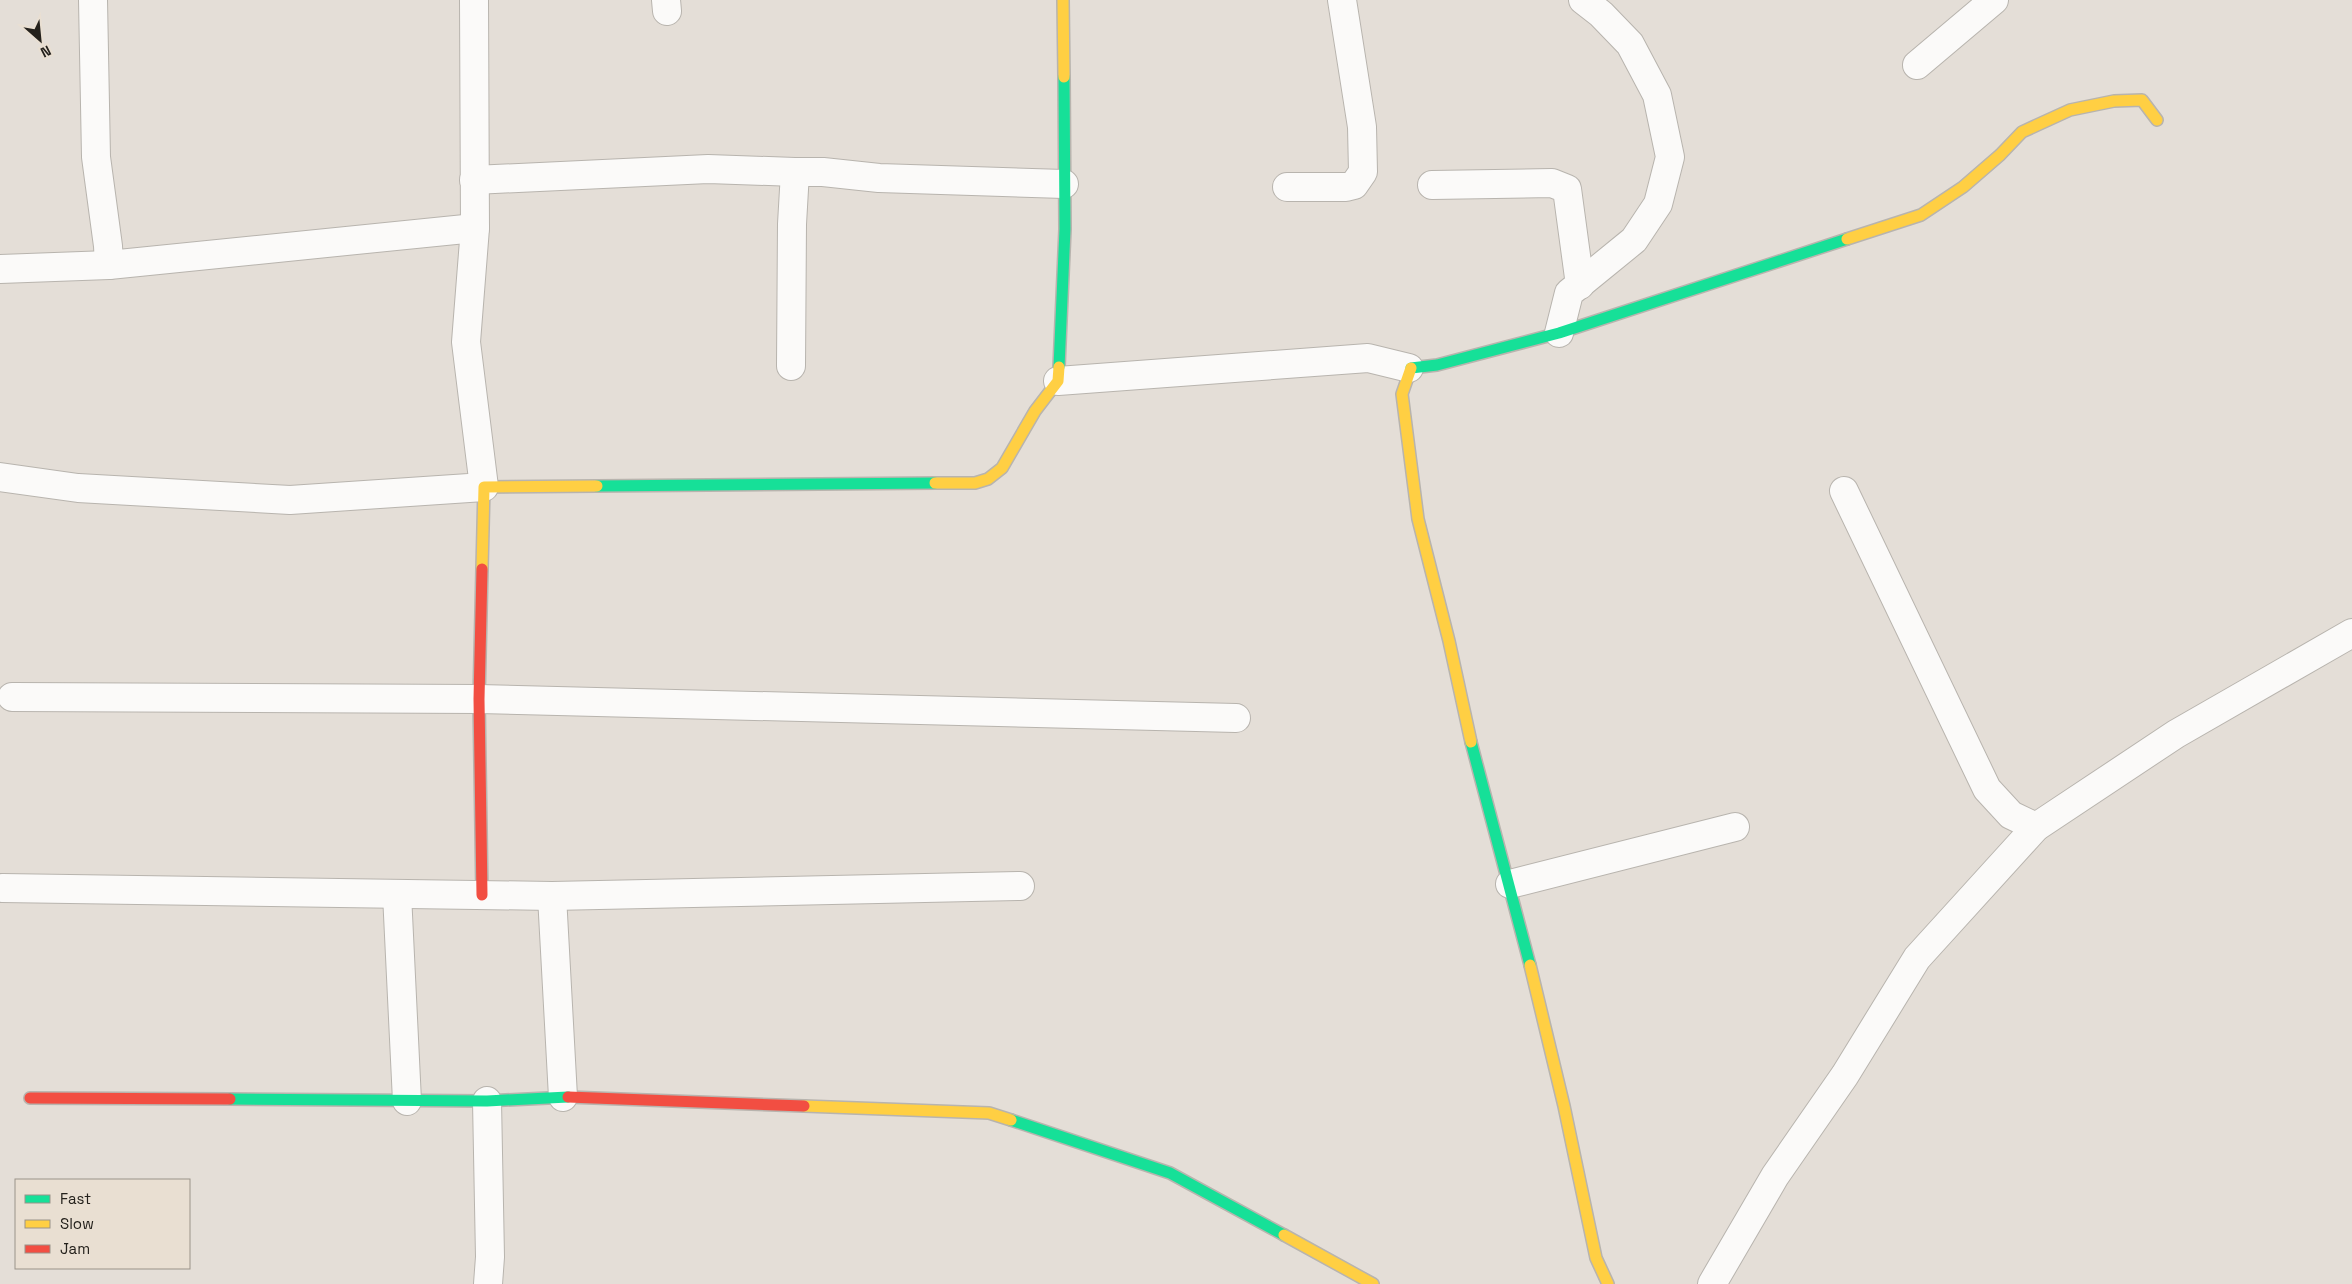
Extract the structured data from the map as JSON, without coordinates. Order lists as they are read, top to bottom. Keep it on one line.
{"legend":["Fast","Slow","Jam"],"north":"bottom right"}
